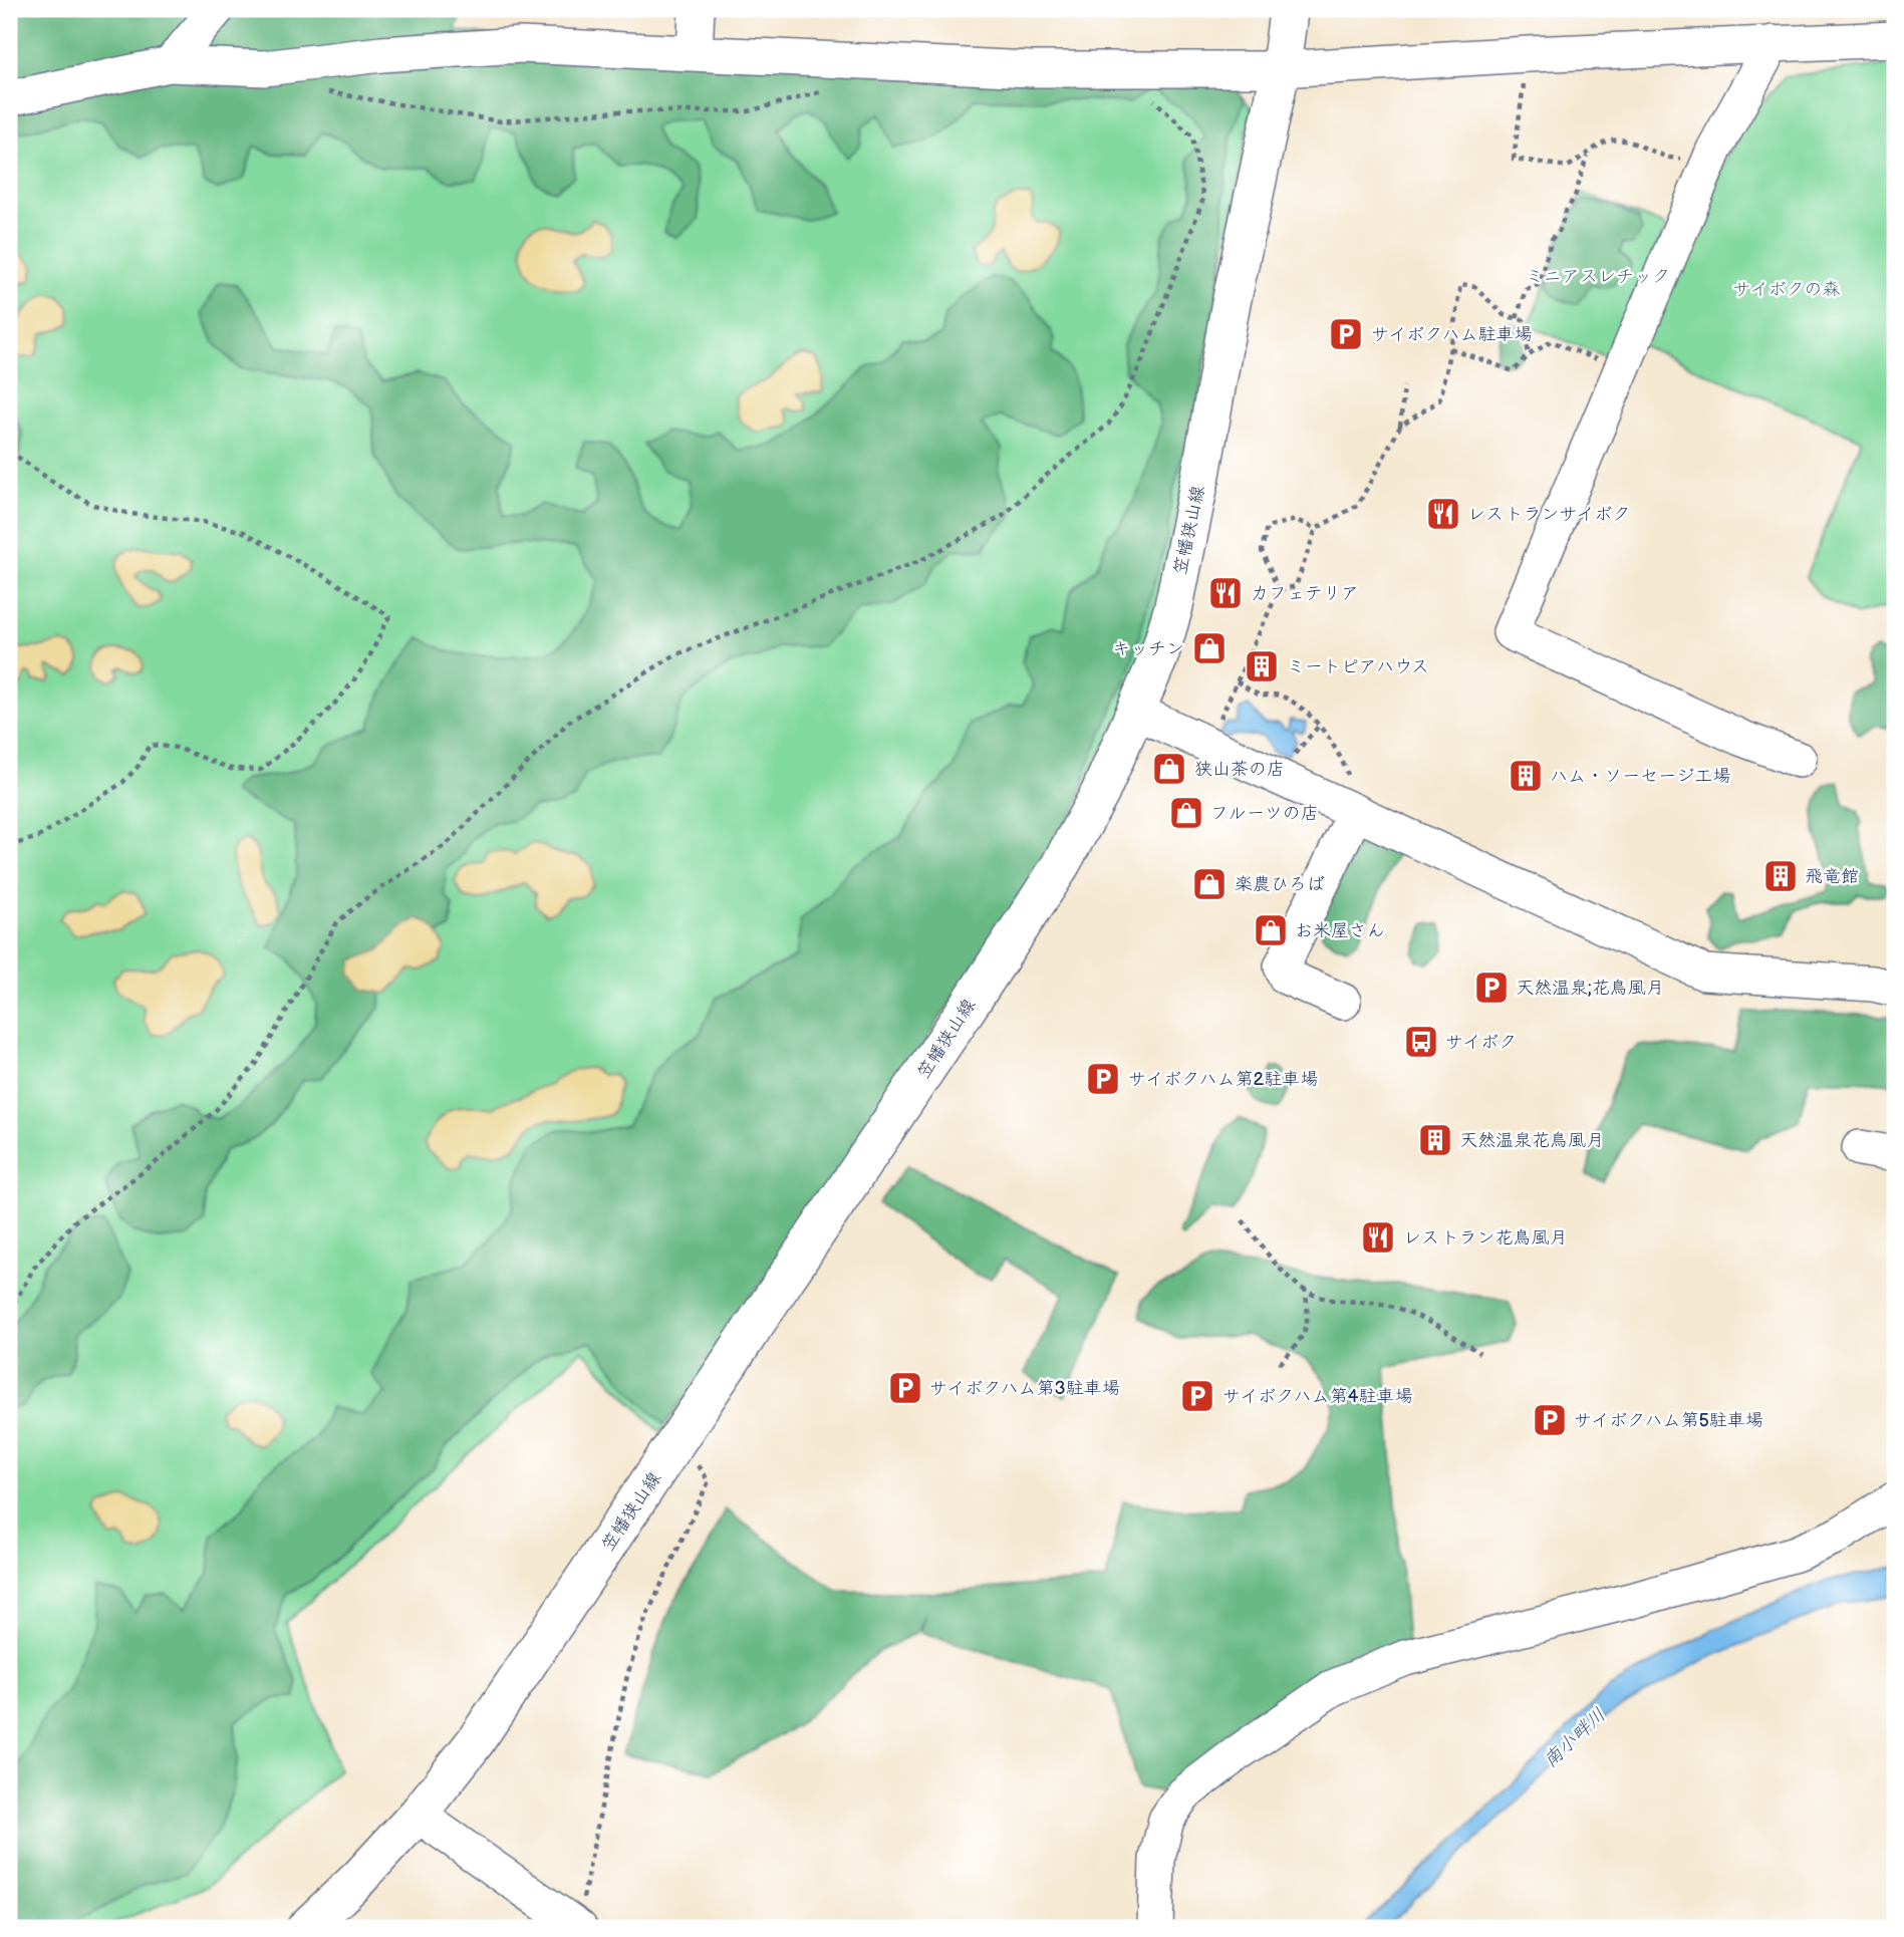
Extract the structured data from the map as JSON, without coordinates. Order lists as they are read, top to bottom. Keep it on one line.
{"streets":{"main road":["笠幡狭山線"]},"water":["南小畔川"],"parks":["ミニアスレチック","サイボクの森"],"places":{"parking":["サイボクハム駐車場","天然温泉;花鳥風月","サイボクハム第2駐車場","サイボクハム第3駐車場","サイボクハム第4駐車場","サイボクハム第5駐車場"],"restaurant":["レストランサイボク","カフェテリア","レストラン花鳥風月"],"shop":["キッチン","狭山茶の店","フルーツの店","楽農ひろば","お米屋さん"],"building":["ミートピアハウス","ハム・ソーセージ工場","飛竜館","天然温泉花鳥風月"],"bus stop":["サイボク"]}}
